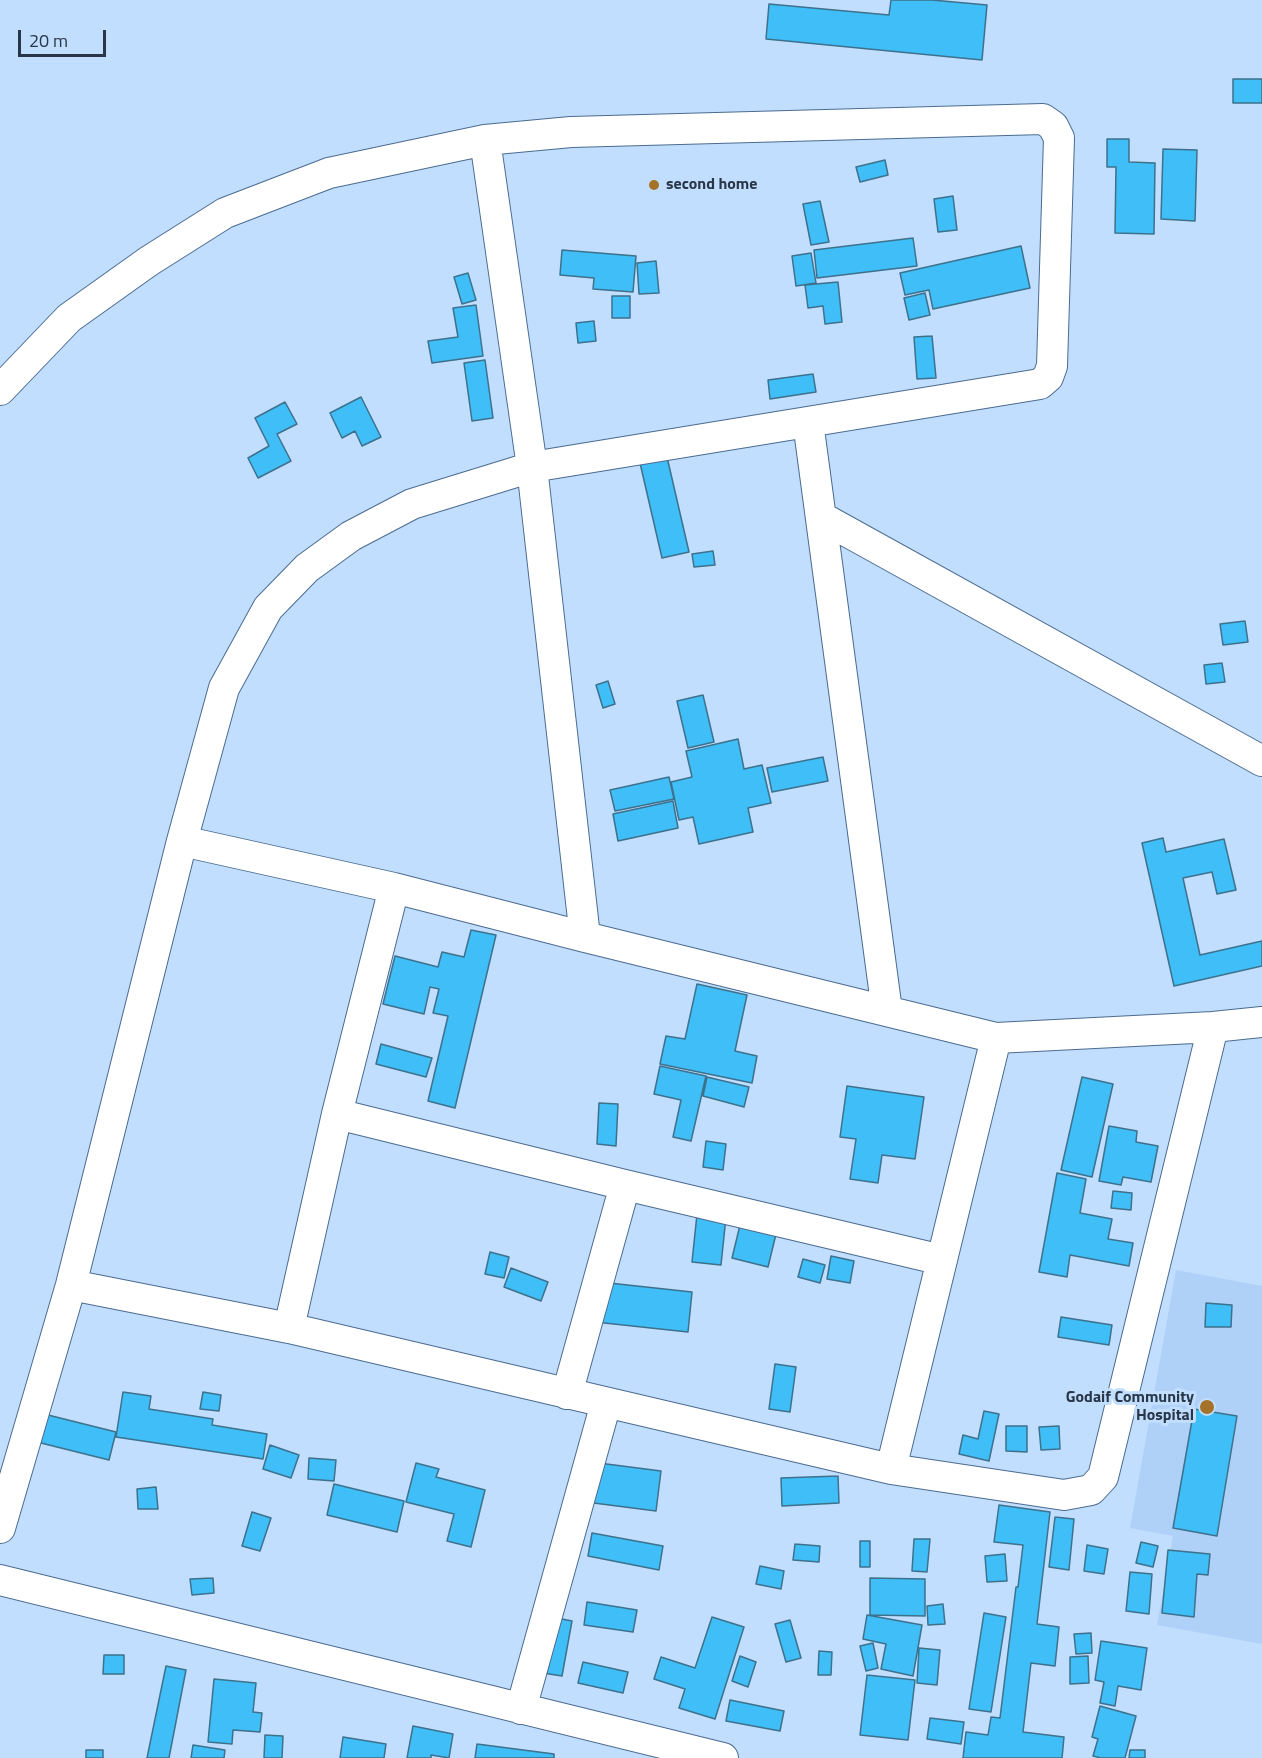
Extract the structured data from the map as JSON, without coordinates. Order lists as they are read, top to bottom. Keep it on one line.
{"places":["second home","Godaif Community Hospital"],"scale_bar":"20 m"}
